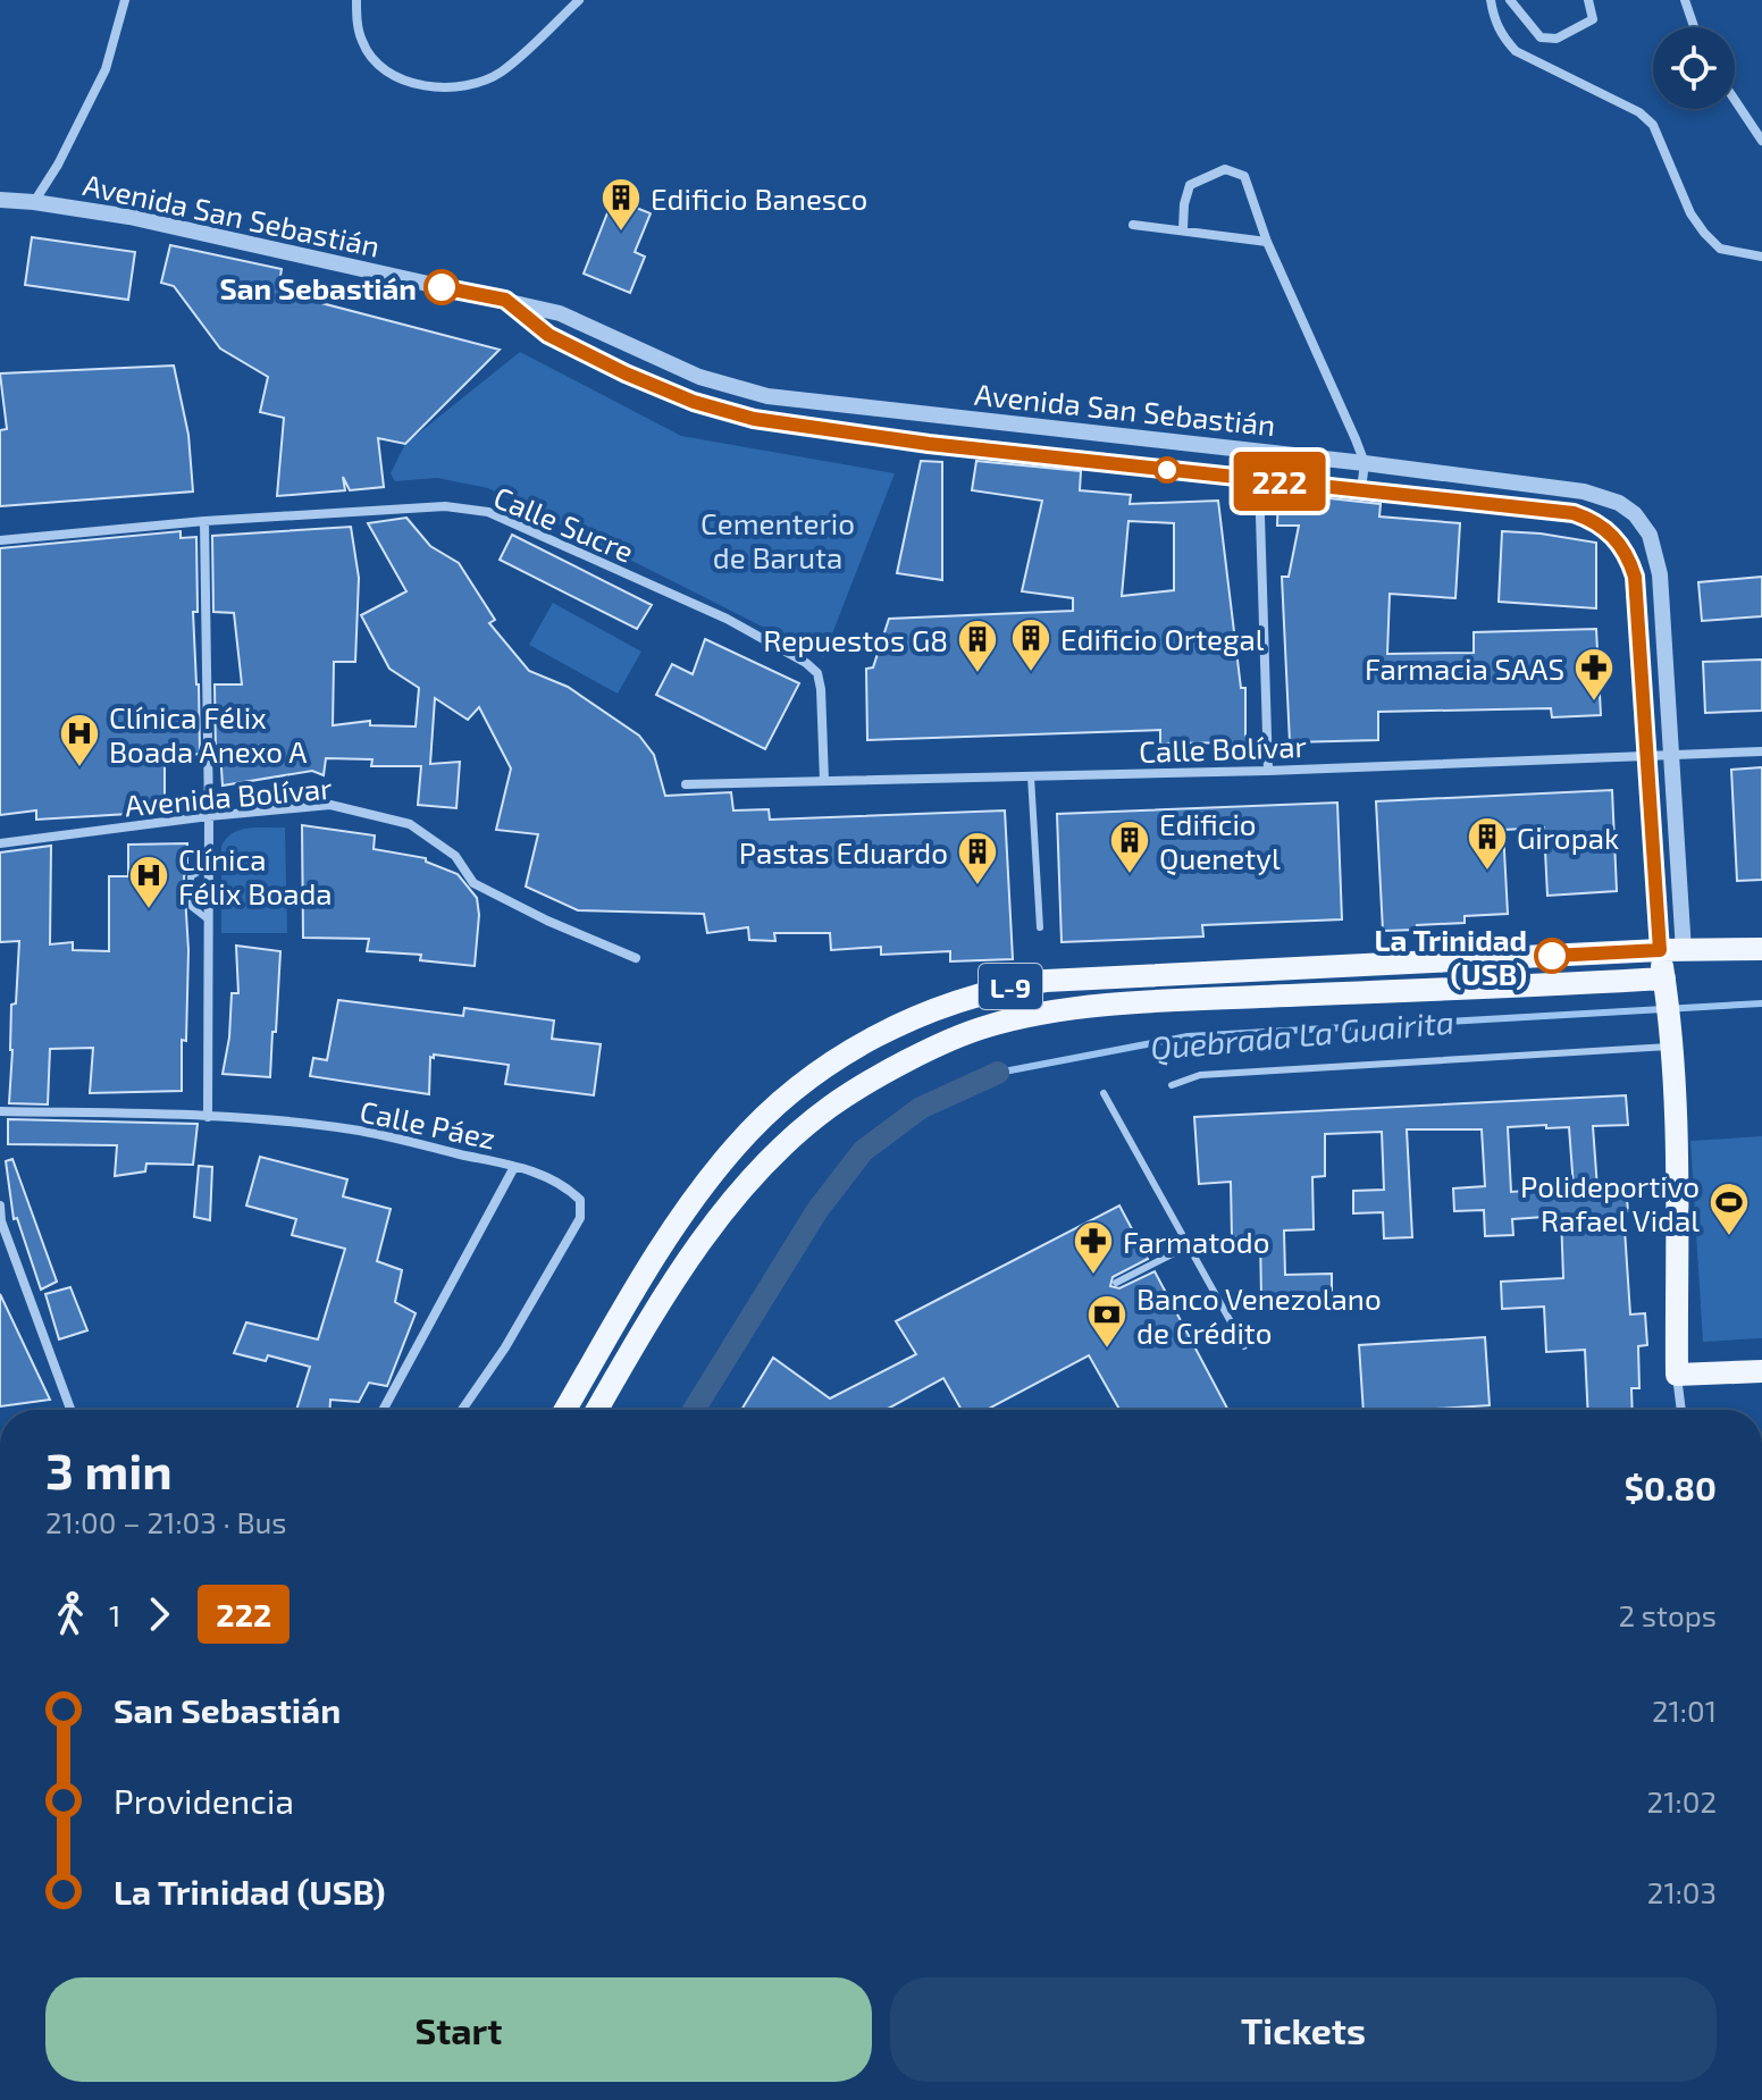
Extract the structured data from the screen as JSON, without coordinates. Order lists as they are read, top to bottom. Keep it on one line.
{"streets":{"main road":["L-9"],"street":["Avenida San Sebastián","Calle Sucre","Calle Bolívar","Avenida Bolívar","Calle Páez"]},"crossings":[["Avenida San Sebastián","Calle Bolívar"],["Avenida San Sebastián","L-9"],["Calle Sucre","Calle Bolívar"]],"water":["Quebrada La Guairita"],"parks":["Cementerio de Baruta"],"places":{"building":["Edificio Banesco","Edificio Ortegal","Repuestos G8","Giropak","Edificio Quenetyl","Pastas Eduardo"],"other":["San Sebastián","La Trinidad (USB)"],"pharmacy":["Farmacia SAAS","Farmatodo"],"hospital":["Clínica Félix Boada Anexo A","Clínica Félix Boada"],"sports":["Polideportivo Rafael Vidal"],"bank":["Banco Venezolano de Crédito"]},"lines":["bus line 222"],"page":{"on_map":"222","heading":["3 min","21:00 – 21:03 · Bus","$0.80"],"legs":["1","222","2 stops"],"list":[{"name":"San Sebastián","value":"21:01"},{"name":"Providencia","value":"21:02"},{"name":"La Trinidad (USB)","value":"21:03"}],"buttons":["Start","Tickets"]}}
